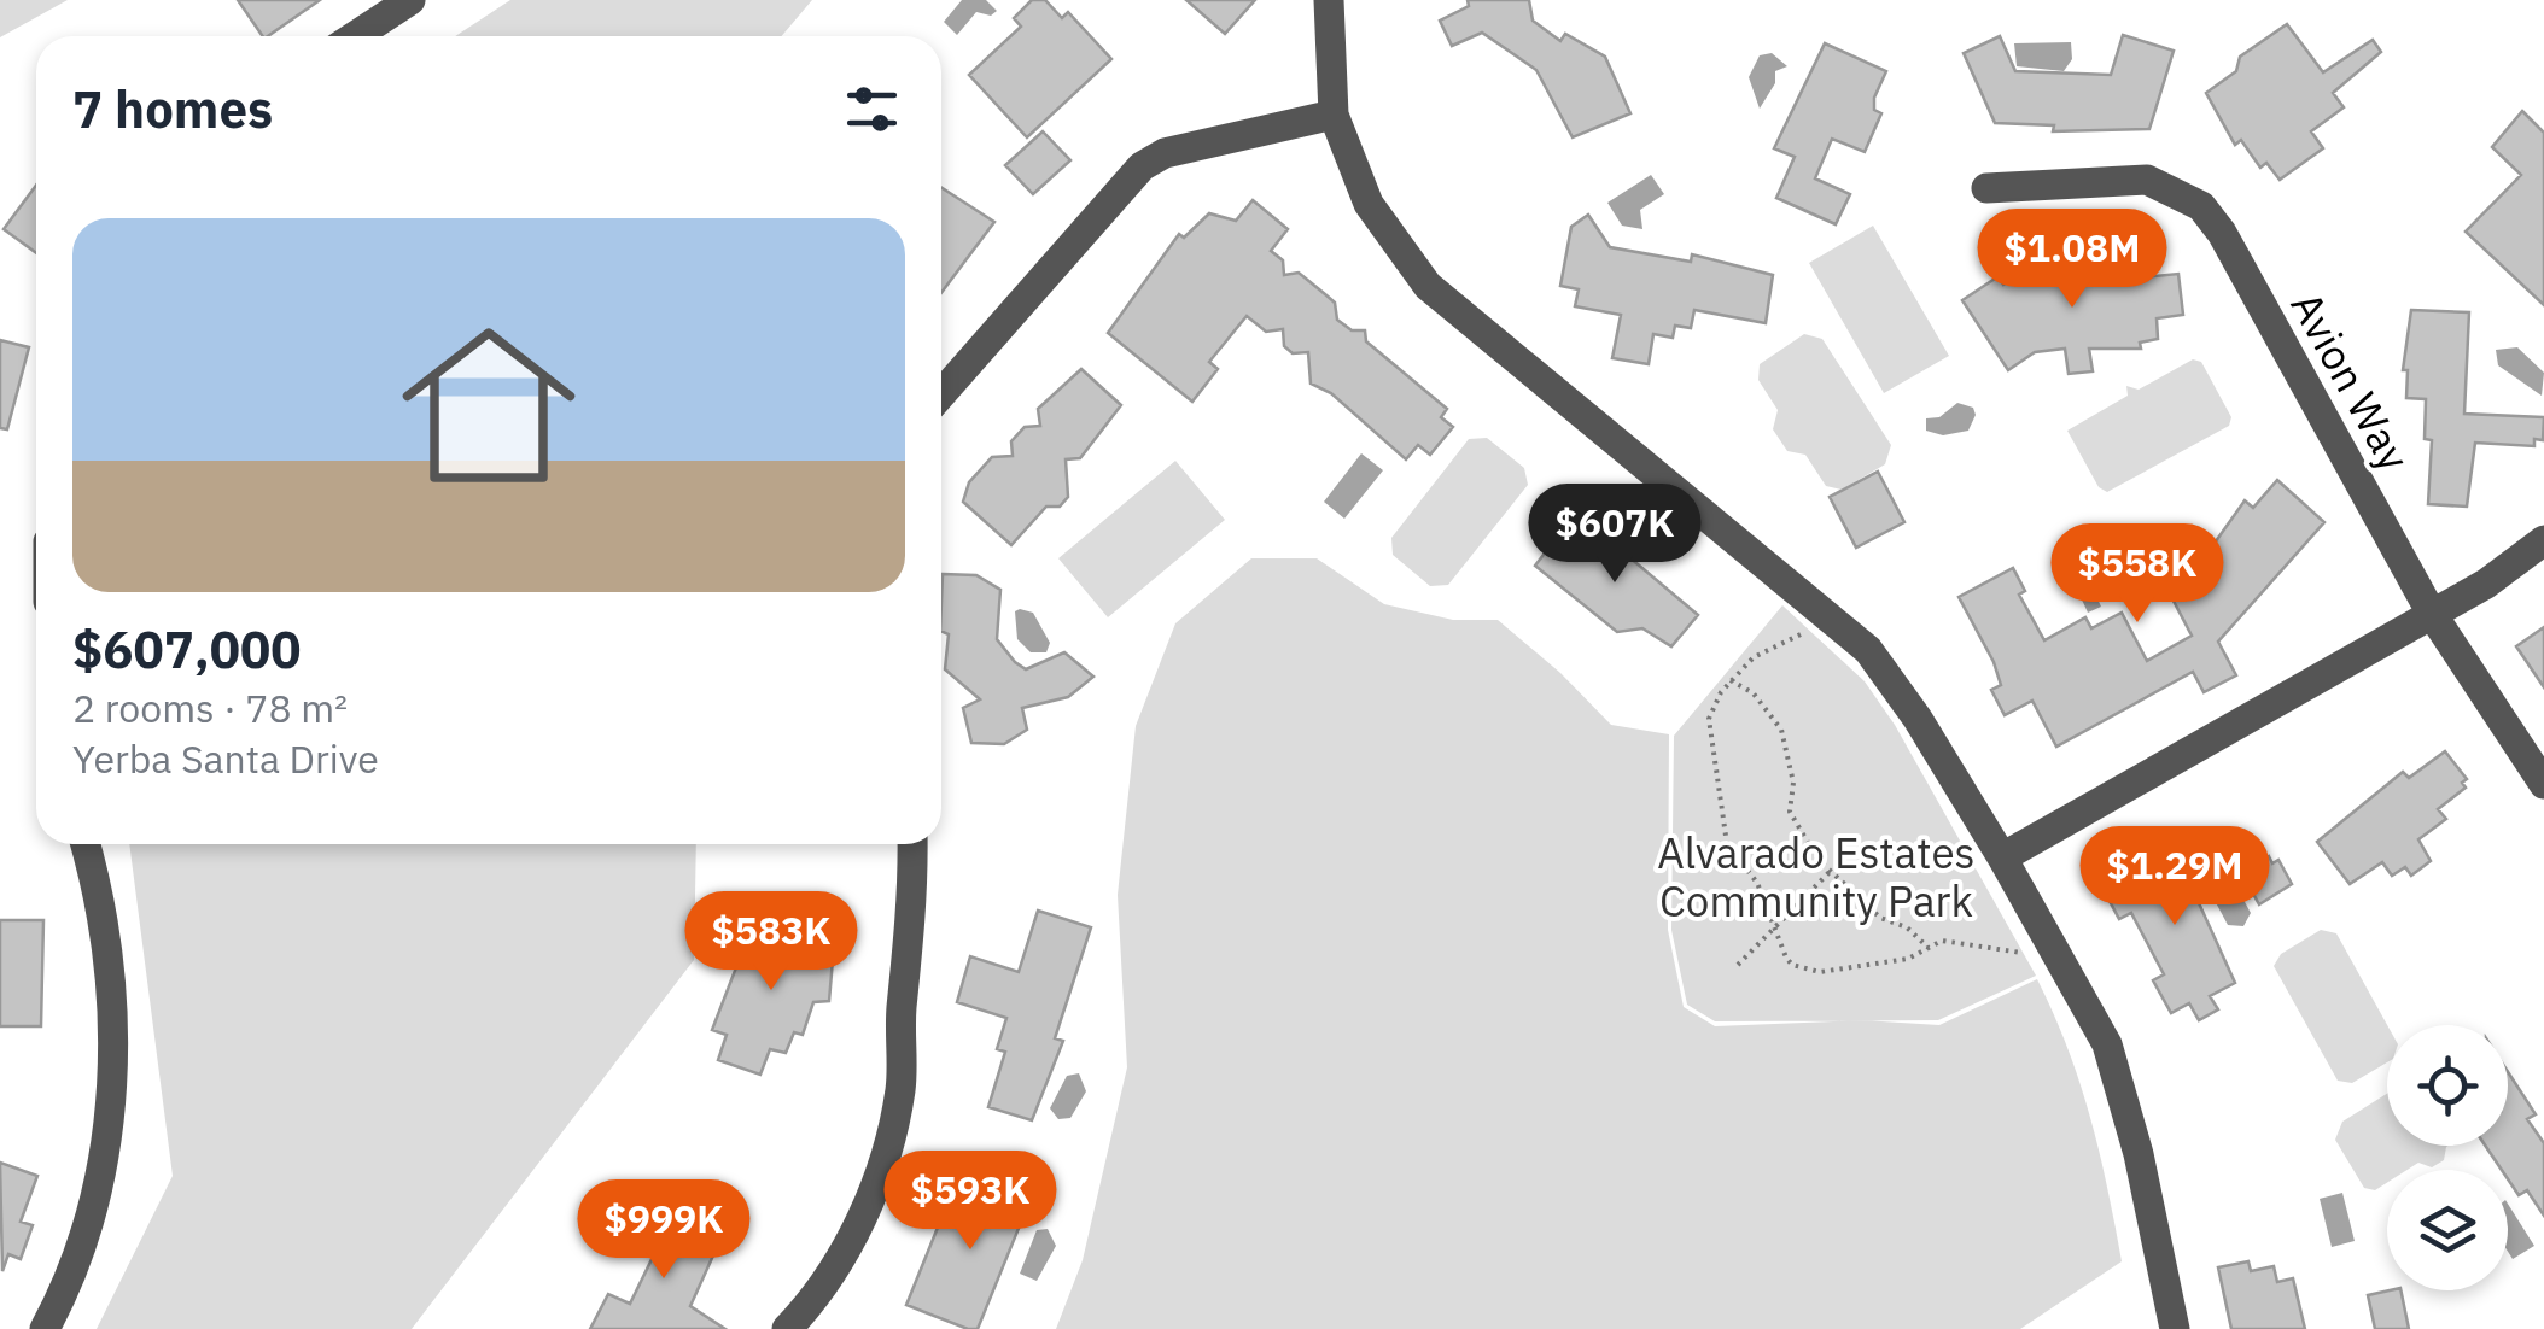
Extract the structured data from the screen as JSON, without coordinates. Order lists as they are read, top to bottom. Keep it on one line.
{"streets":{"street":["Avion Way"]},"parks":["Alvarado Estates Community Park"],"page":{"heading":"7 homes","list":[{"name":"$607,000","note":"2 rooms · 78 m² · Yerba Santa Drive"}],"price":["$1.08M","$607K","$558K","$1.29M","$583K","$593K","$999K"]}}
